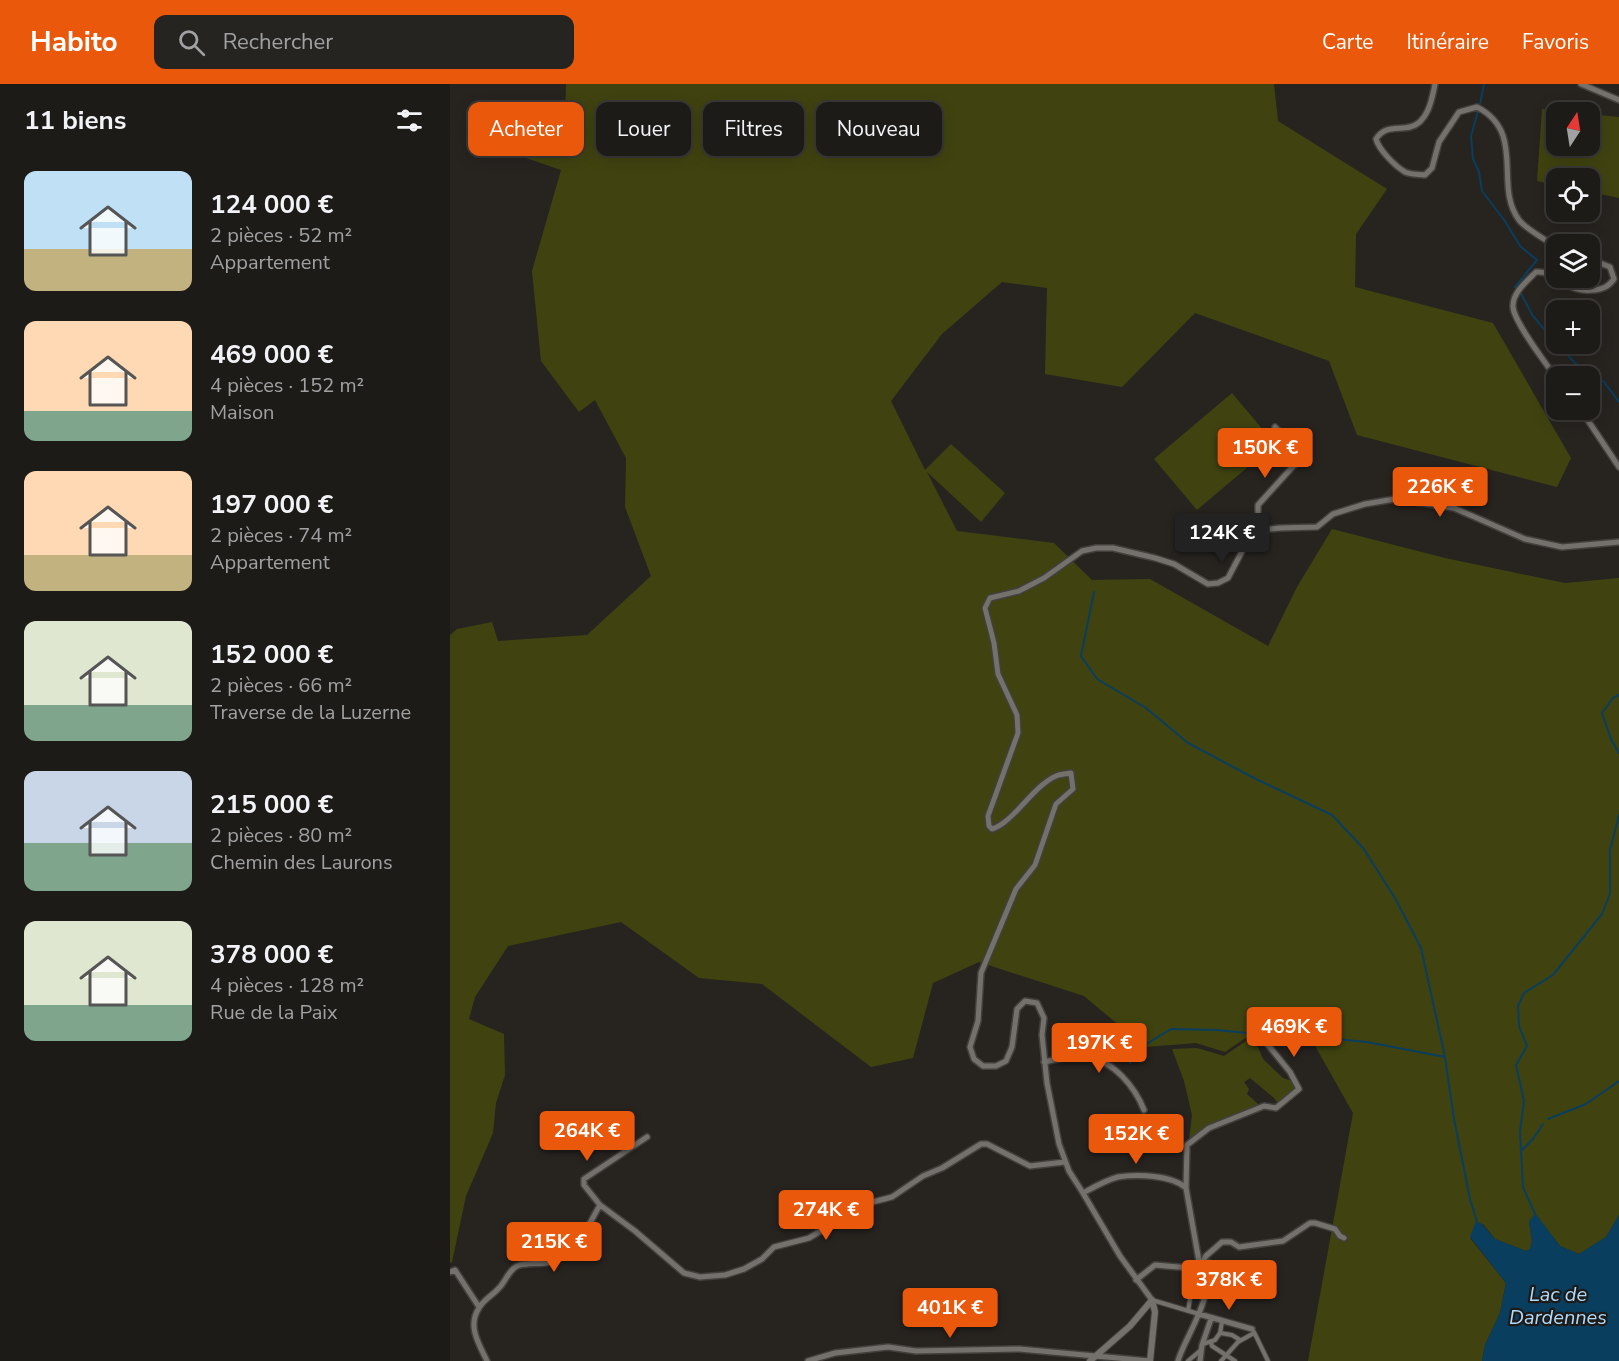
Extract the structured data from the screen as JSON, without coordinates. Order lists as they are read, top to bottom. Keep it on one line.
{"water":["Lac de Dardennes"],"north":"top","page":{"header":"Habito","search":"Rechercher","nav":["Carte","Itinéraire","Favoris"],"heading":"11 biens","map_buttons":["+","−"],"chip":["Acheter","Louer","Filtres","Nouveau"],"list":[{"name":"124 000 €","note":"2 pièces · 52 m² · Appartement"},{"name":"469 000 €","note":"4 pièces · 152 m² · Maison"},{"name":"197 000 €","note":"2 pièces · 74 m² · Appartement"},{"name":"152 000 €","note":"2 pièces · 66 m² · Traverse de la Luzerne"},{"name":"215 000 €","note":"2 pièces · 80 m² · Chemin des Laurons"},{"name":"378 000 €","note":"4 pièces · 128 m² · Rue de la Paix"}],"price":["150K €","226K €","124K €","469K €","197K €","264K €","152K €","274K €","215K €","378K €","401K €"]}}
